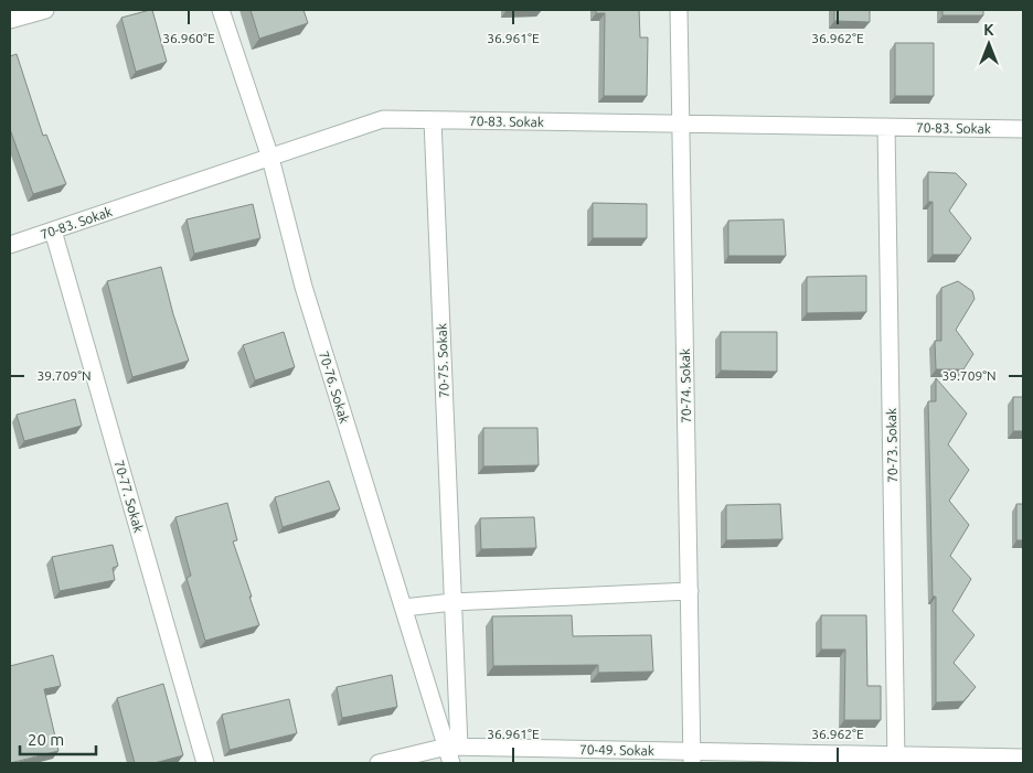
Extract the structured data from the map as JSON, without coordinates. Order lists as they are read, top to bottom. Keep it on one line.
{"streets":{"street":["70-83. Sokak","70-75. Sokak","70-74. Sokak","70-76. Sokak","70-73. Sokak","70-77. Sokak","70-49. Sokak"]},"crossings":[["70-83. Sokak","70-75. Sokak"],["70-83. Sokak","70-74. Sokak"],["70-83. Sokak","70-76. Sokak"],["70-83. Sokak","70-73. Sokak"],["70-83. Sokak","70-77. Sokak"],["70-75. Sokak","70-76. Sokak"],["70-75. Sokak","70-49. Sokak"],["70-74. Sokak","70-49. Sokak"],["70-76. Sokak","70-49. Sokak"],["70-73. Sokak","70-49. Sokak"]],"scale_bar":"20 m","north":"top","coordinates":["36.960°E","36.961°E","36.962°E","39.709°N"]}
